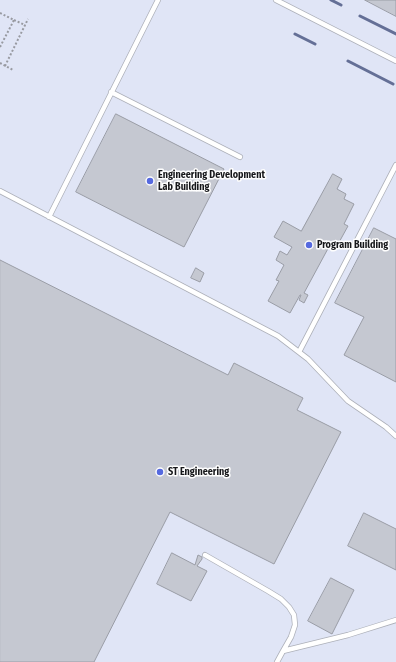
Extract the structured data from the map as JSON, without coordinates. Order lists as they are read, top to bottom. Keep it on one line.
{"places":["Engineering Development Lab Building","Program Building","ST Engineering"]}
